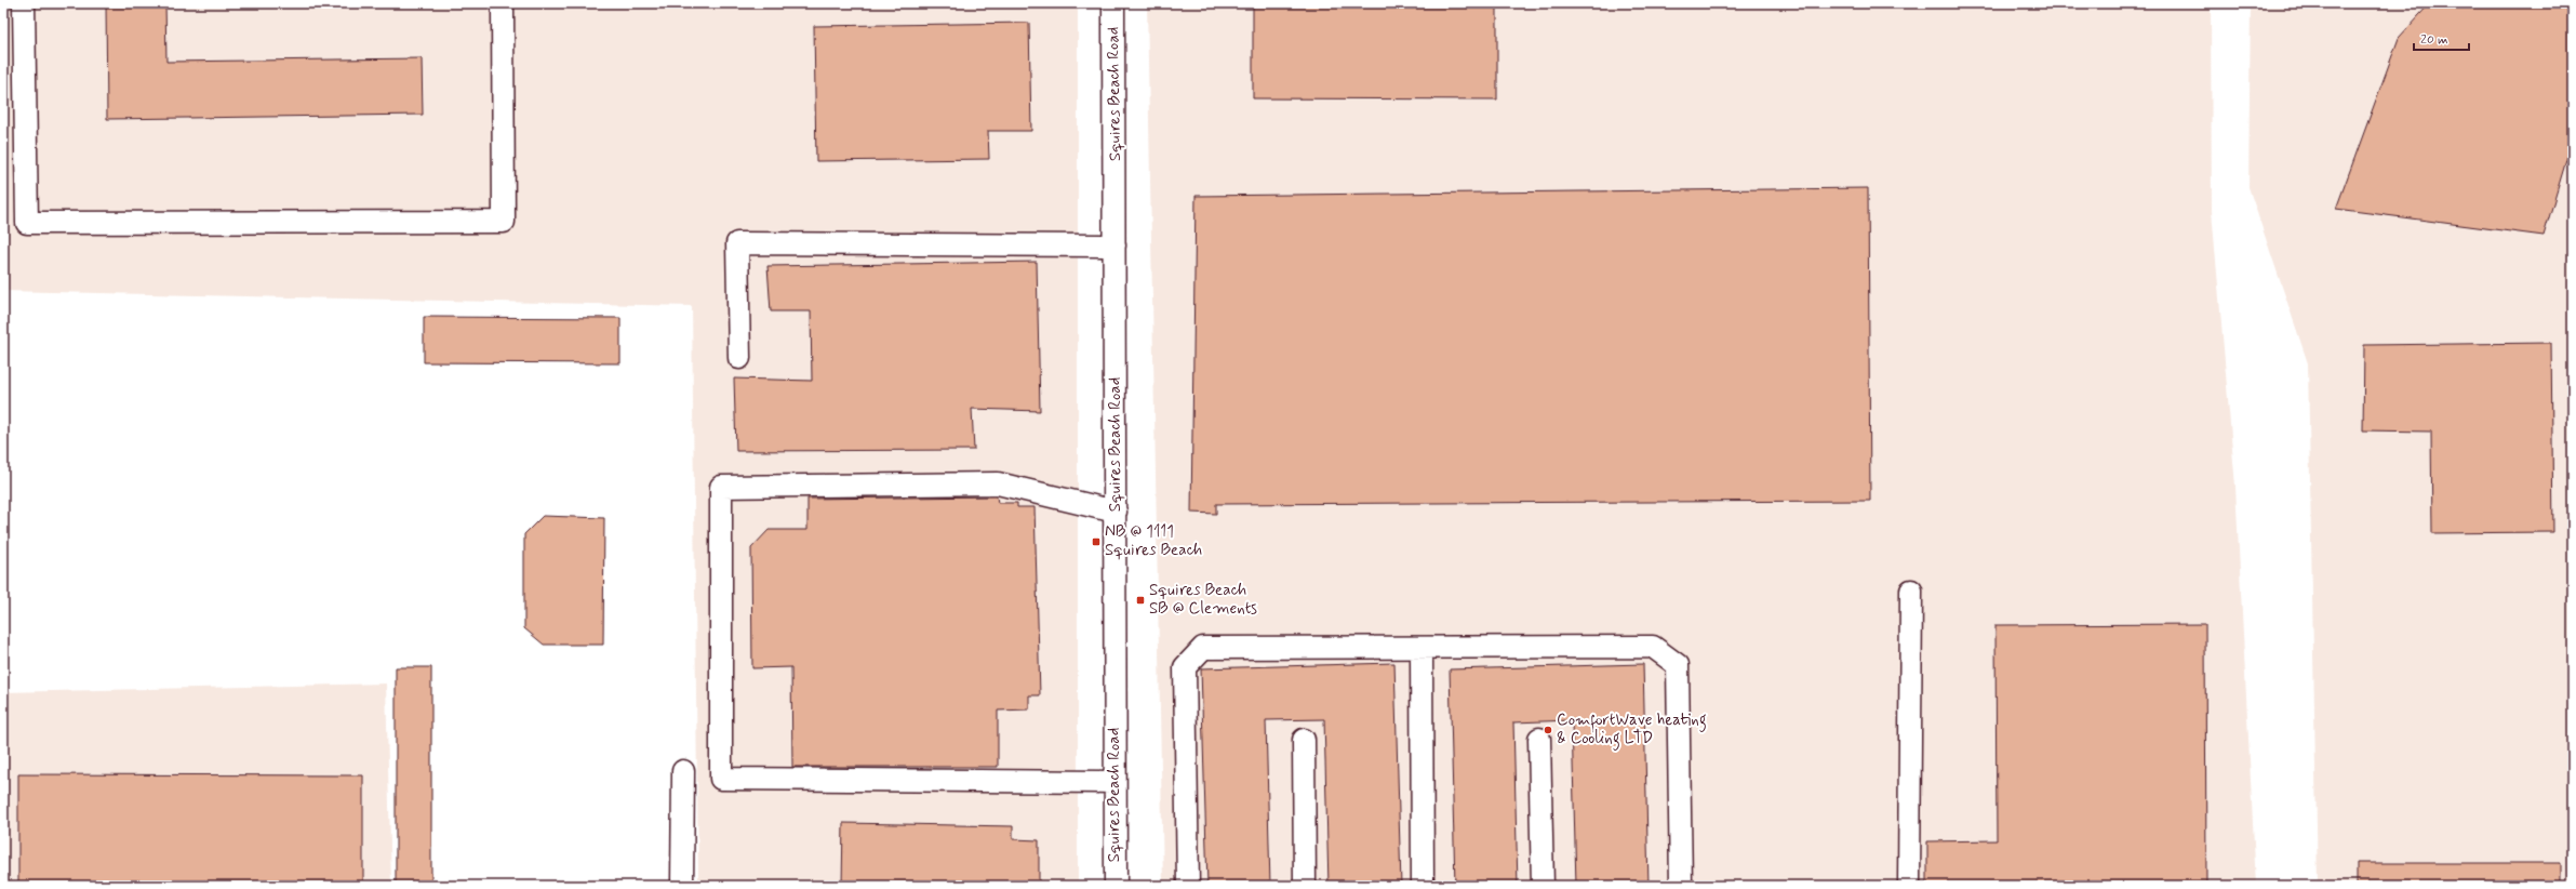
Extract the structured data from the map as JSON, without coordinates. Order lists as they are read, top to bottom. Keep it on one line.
{"streets":{"street":["Squires Beach Road"]},"places":{"transit":["NB @ 1111 Squires Beach","Squires Beach SB @ Clements"],"other":["ComfortWave heating & Cooling LTD"]},"scale_bar":"20 m"}
